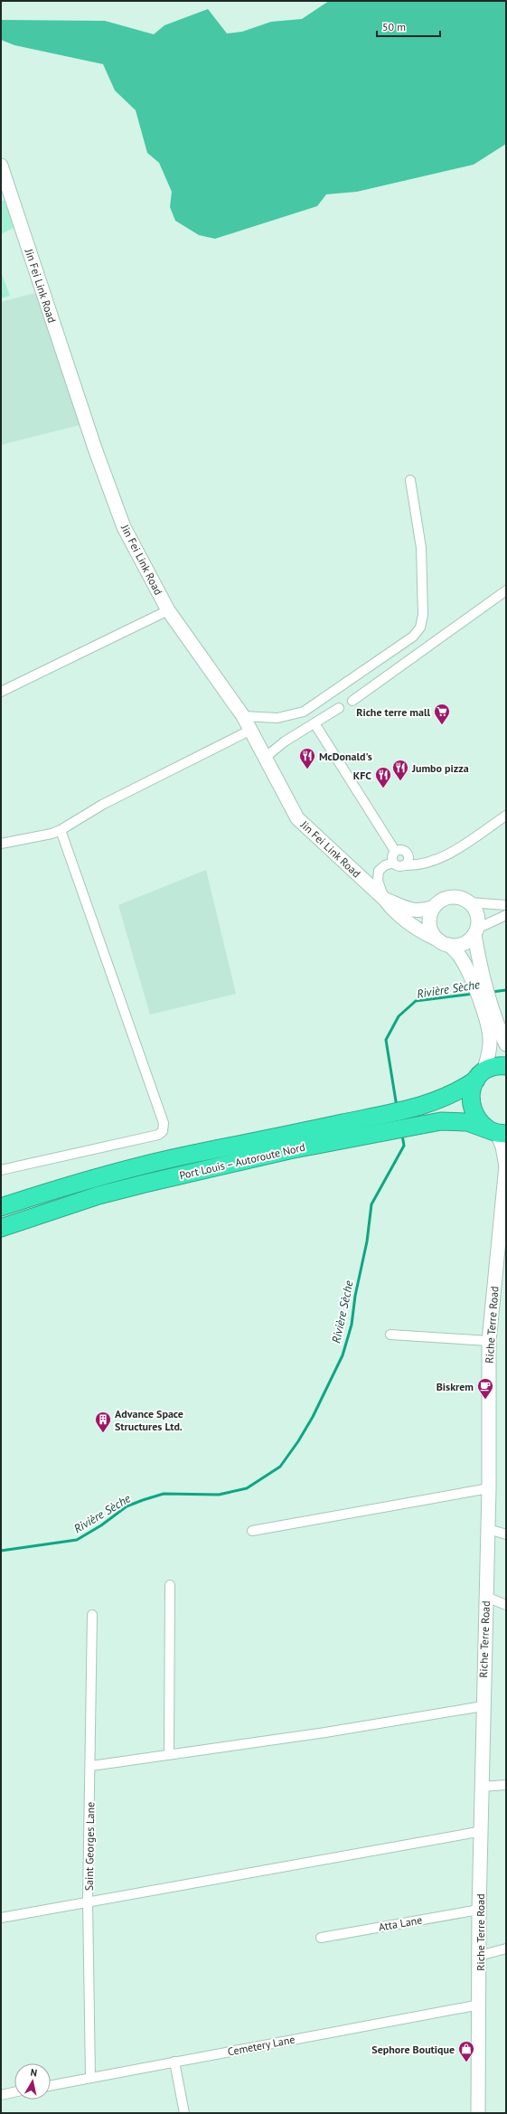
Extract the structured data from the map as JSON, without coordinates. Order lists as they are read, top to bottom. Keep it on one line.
{"streets":{"highway":["Port Louis – Autoroute Nord"],"main road":["Jin Fei Link Road","Riche Terre Road"],"street":["Saint Georges Lane","Atta Lane","Cemetery Lane"]},"crossings":[["Port Louis – Autoroute Nord","Riche Terre Road"],["Riche Terre Road","Atta Lane"],["Riche Terre Road","Cemetery Lane"],["Saint Georges Lane","Cemetery Lane"]],"water":["Rivière Sèche"],"places":{"supermarket":["Riche terre mall"],"restaurant":["McDonald's","Jumbo pizza","KFC"],"cafe":["Biskrem"],"building":["Advance Space Structures Ltd."],"shop":["Sephore Boutique"]},"scale_bar":"50 m","north":"top"}
